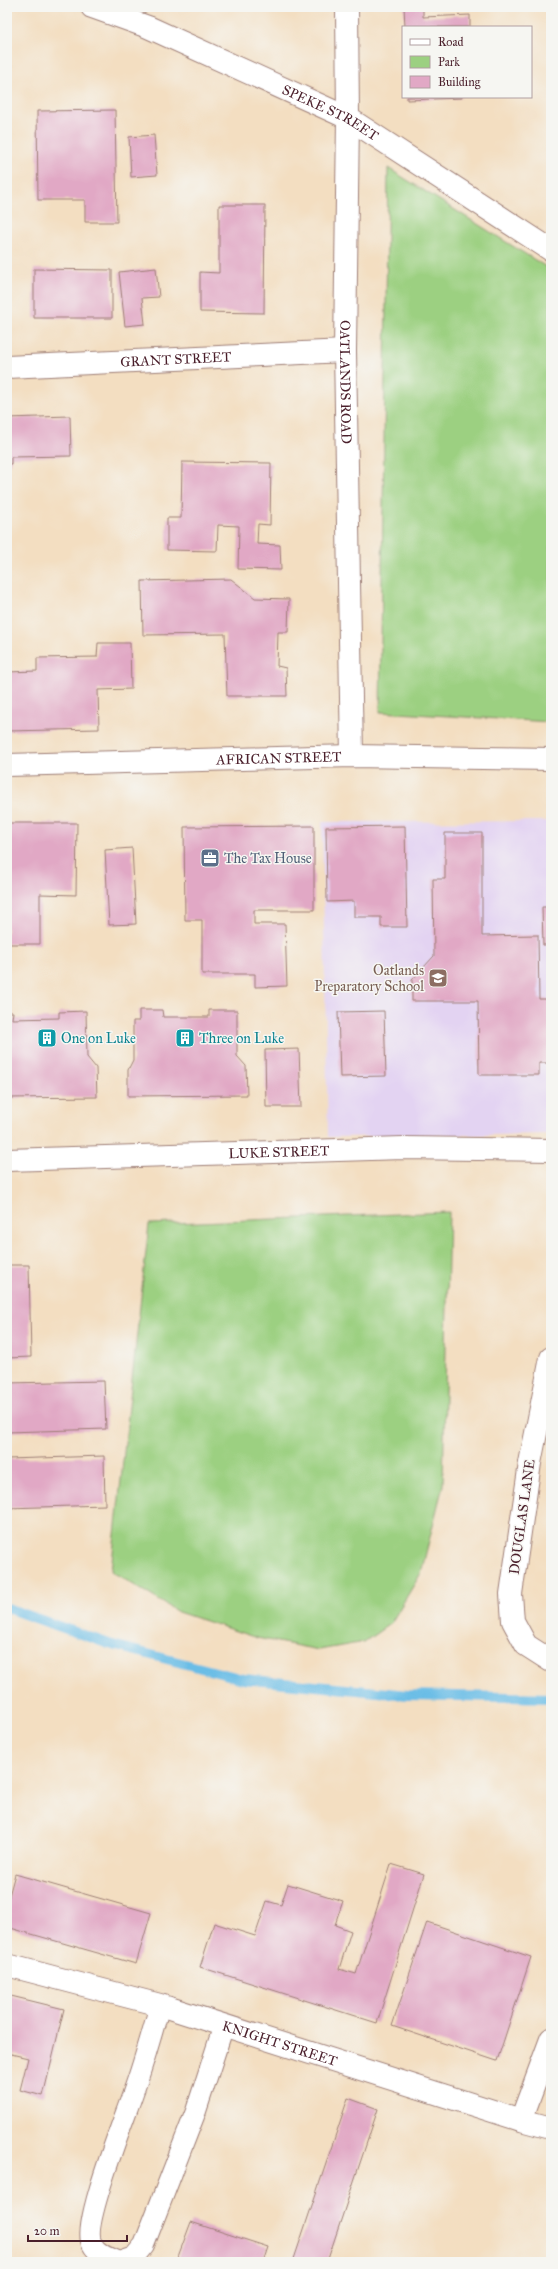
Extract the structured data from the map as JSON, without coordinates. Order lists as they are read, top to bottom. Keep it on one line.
{"streets":{"street":["SPEKE STREET","GRANT STREET","OATLANDS ROAD","AFRICAN STREET","LUKE STREET","DOUGLAS LANE","KNIGHT STREET"]},"crossings":[["SPEKE STREET","OATLANDS ROAD"],["GRANT STREET","OATLANDS ROAD"],["OATLANDS ROAD","AFRICAN STREET"]],"places":{"office":["The Tax House"],"school or university":["Oatlands Preparatory School"],"building":["One on Luke","Three on Luke"]},"legend":["Road","Park","Building"],"scale_bar":"20 m"}
